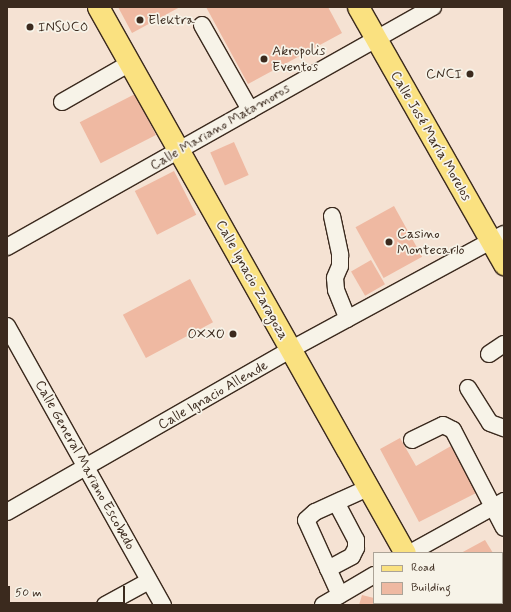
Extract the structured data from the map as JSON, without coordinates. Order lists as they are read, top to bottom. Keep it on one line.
{"streets":{"main road":["Calle José María Morelos","Calle Ignacio Zaragoza"],"street":["Calle Mariano Matamoros","Calle Ignacio Allende","Calle General Mariano Escobedo"]},"crossings":[["Calle Mariano Matamoros","Calle José María Morelos"],["Calle Mariano Matamoros","Calle Ignacio Zaragoza"],["Calle José María Morelos","Calle Ignacio Allende"],["Calle Ignacio Zaragoza","Calle Ignacio Allende"],["Calle Ignacio Allende","Calle General Mariano Escobedo"]],"places":["Elektra","INSUCO","Akropolis Eventos","CNCI","Casino Montecarlo","OXXO"],"legend":["Road","Building"],"scale_bar":"50 m"}
